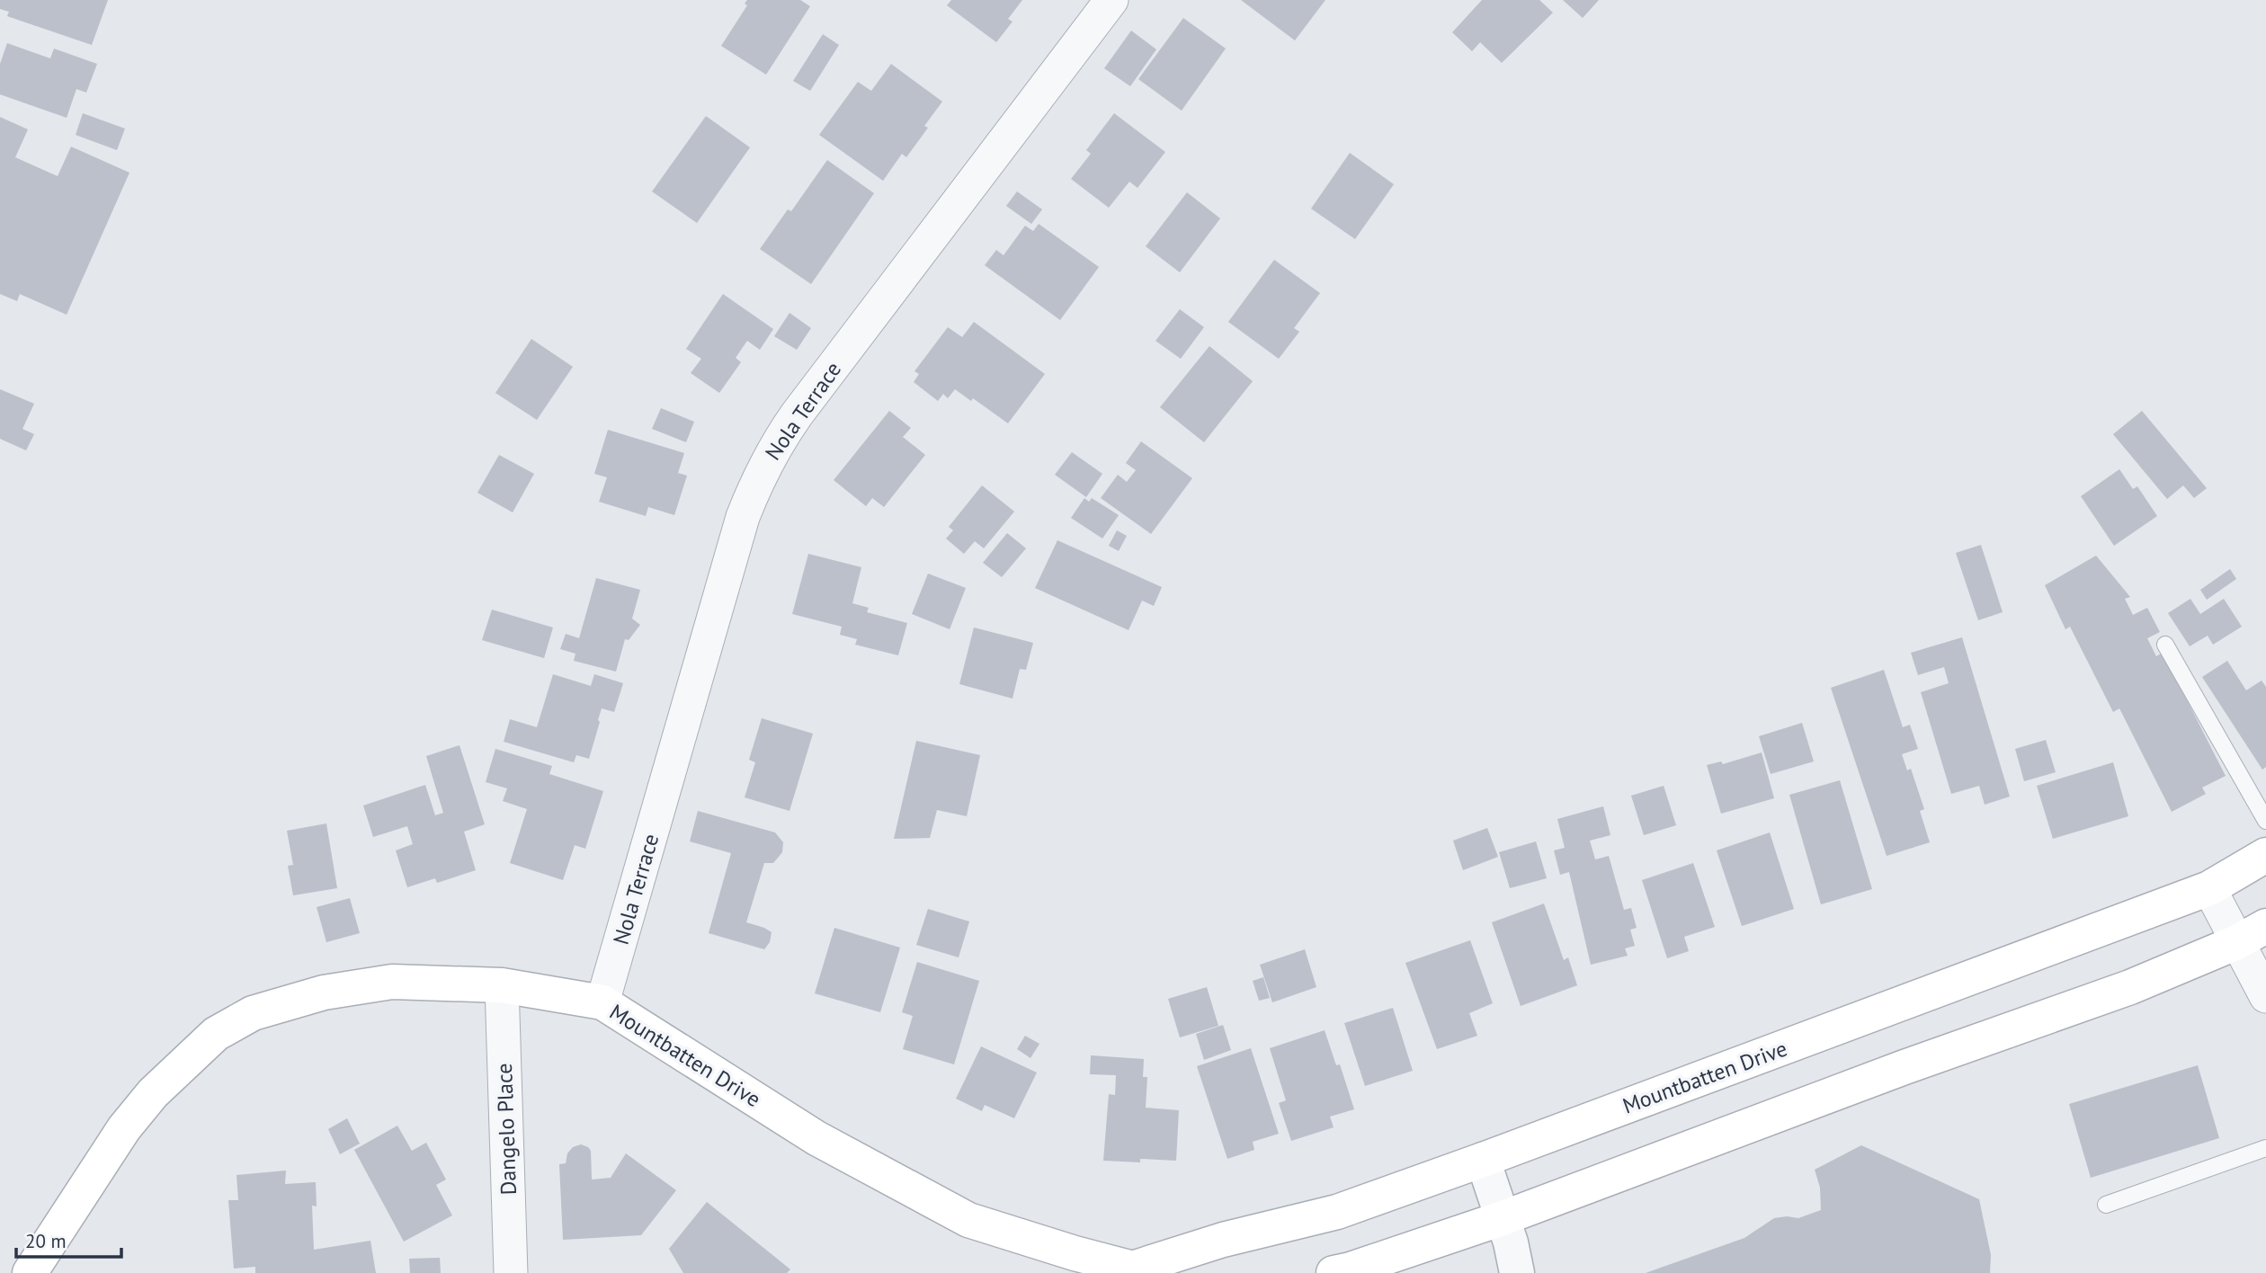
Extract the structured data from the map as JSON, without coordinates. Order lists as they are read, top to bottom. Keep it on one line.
{"streets":{"main road":["Mountbatten Drive"],"street":["Nola Terrace","Dangelo Place"]},"crossings":[["Nola Terrace","Mountbatten Drive"],["Mountbatten Drive","Dangelo Place"]],"scale_bar":"20 m"}
